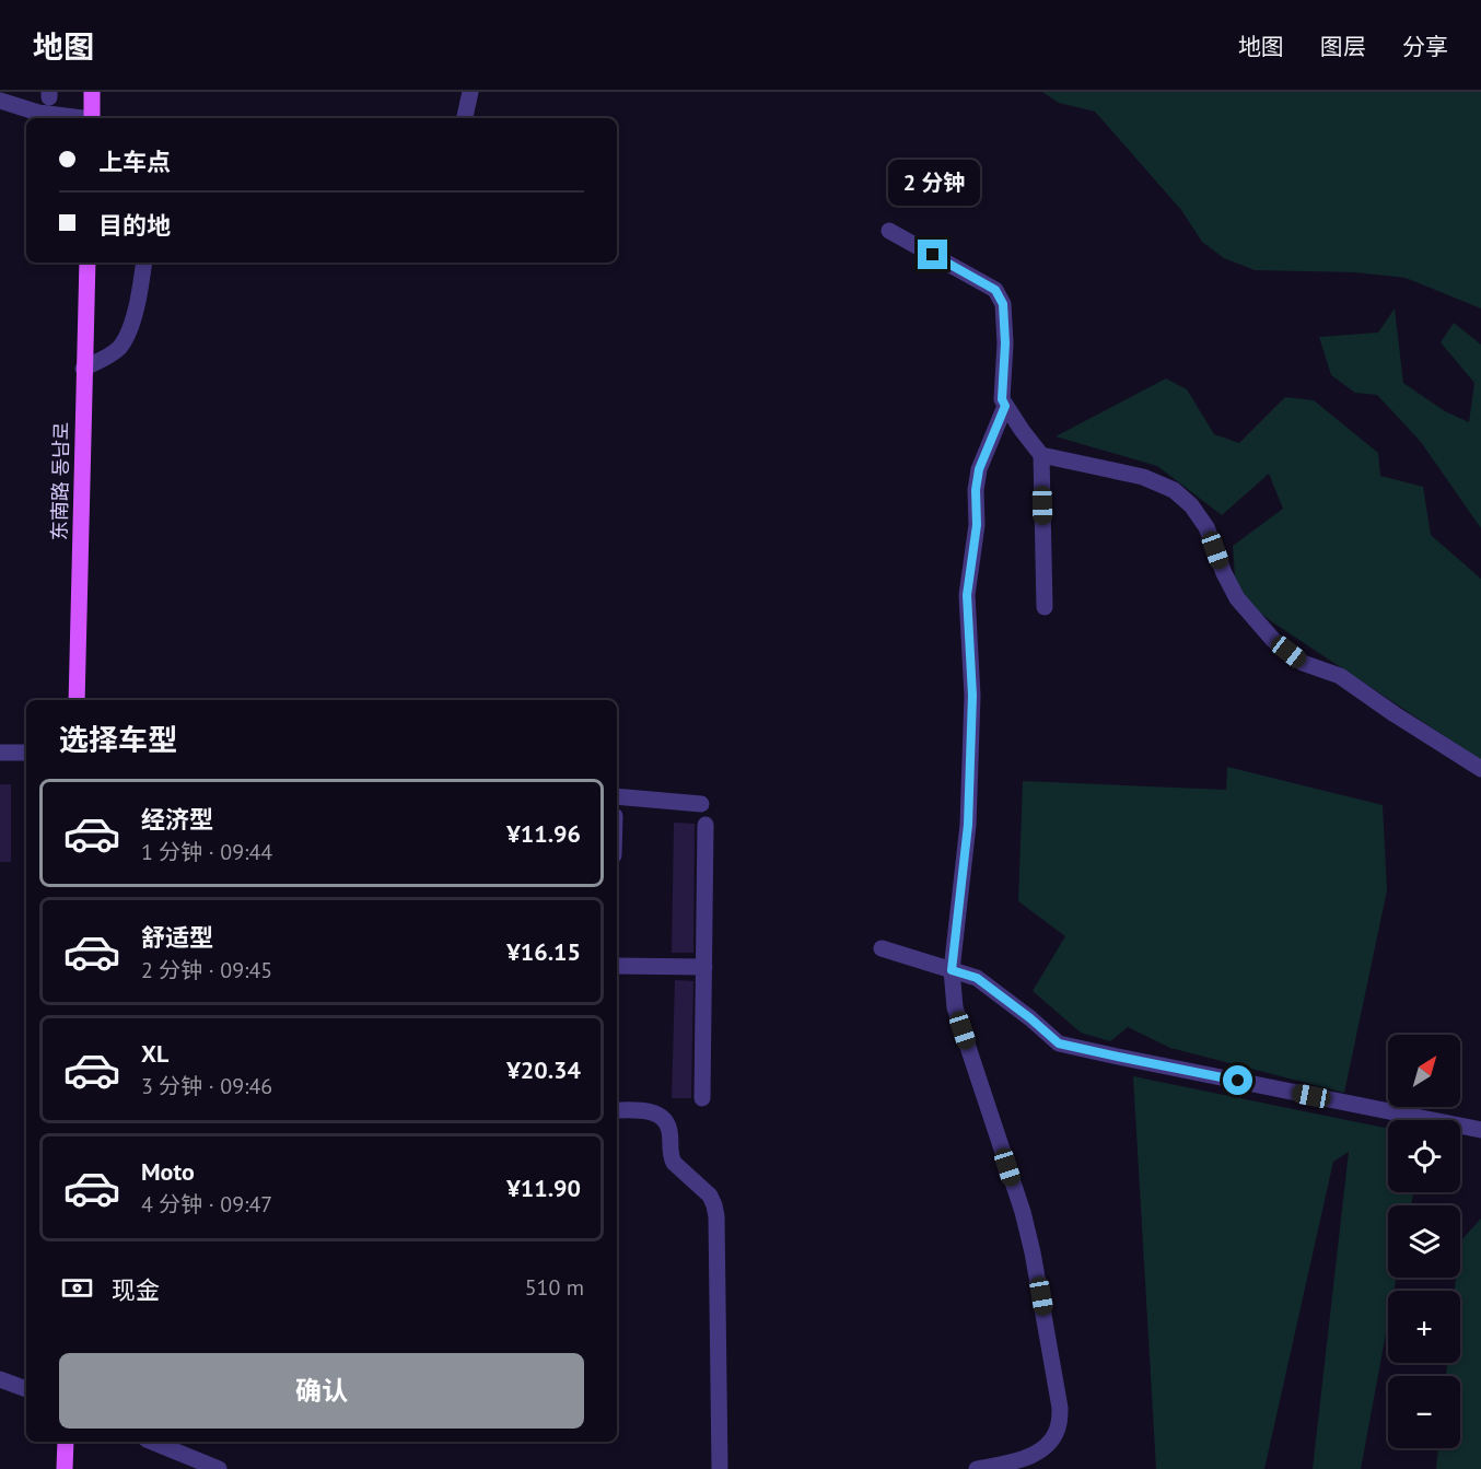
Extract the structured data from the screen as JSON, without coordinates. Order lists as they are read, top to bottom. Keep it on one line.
{"streets":{"main road":["东南路 동남로"]},"north":"top right","page":{"header":"地图","nav":["地图","图层","分享"],"banner":["上车点","目的地"],"bubble":"2 分钟","heading":"选择车型","list":[{"name":"经济型","note":"1 分钟 · 09:44","value":"¥11.96"},{"name":"舒适型","note":"2 分钟 · 09:45","value":"¥16.15"},{"name":"XL","note":"3 分钟 · 09:46","value":"¥20.34"},{"name":"Moto","note":"4 分钟 · 09:47","value":"¥11.90"}],"map_buttons":["+","−"],"pay":["现金","510 m"],"buttons":"确认"}}
